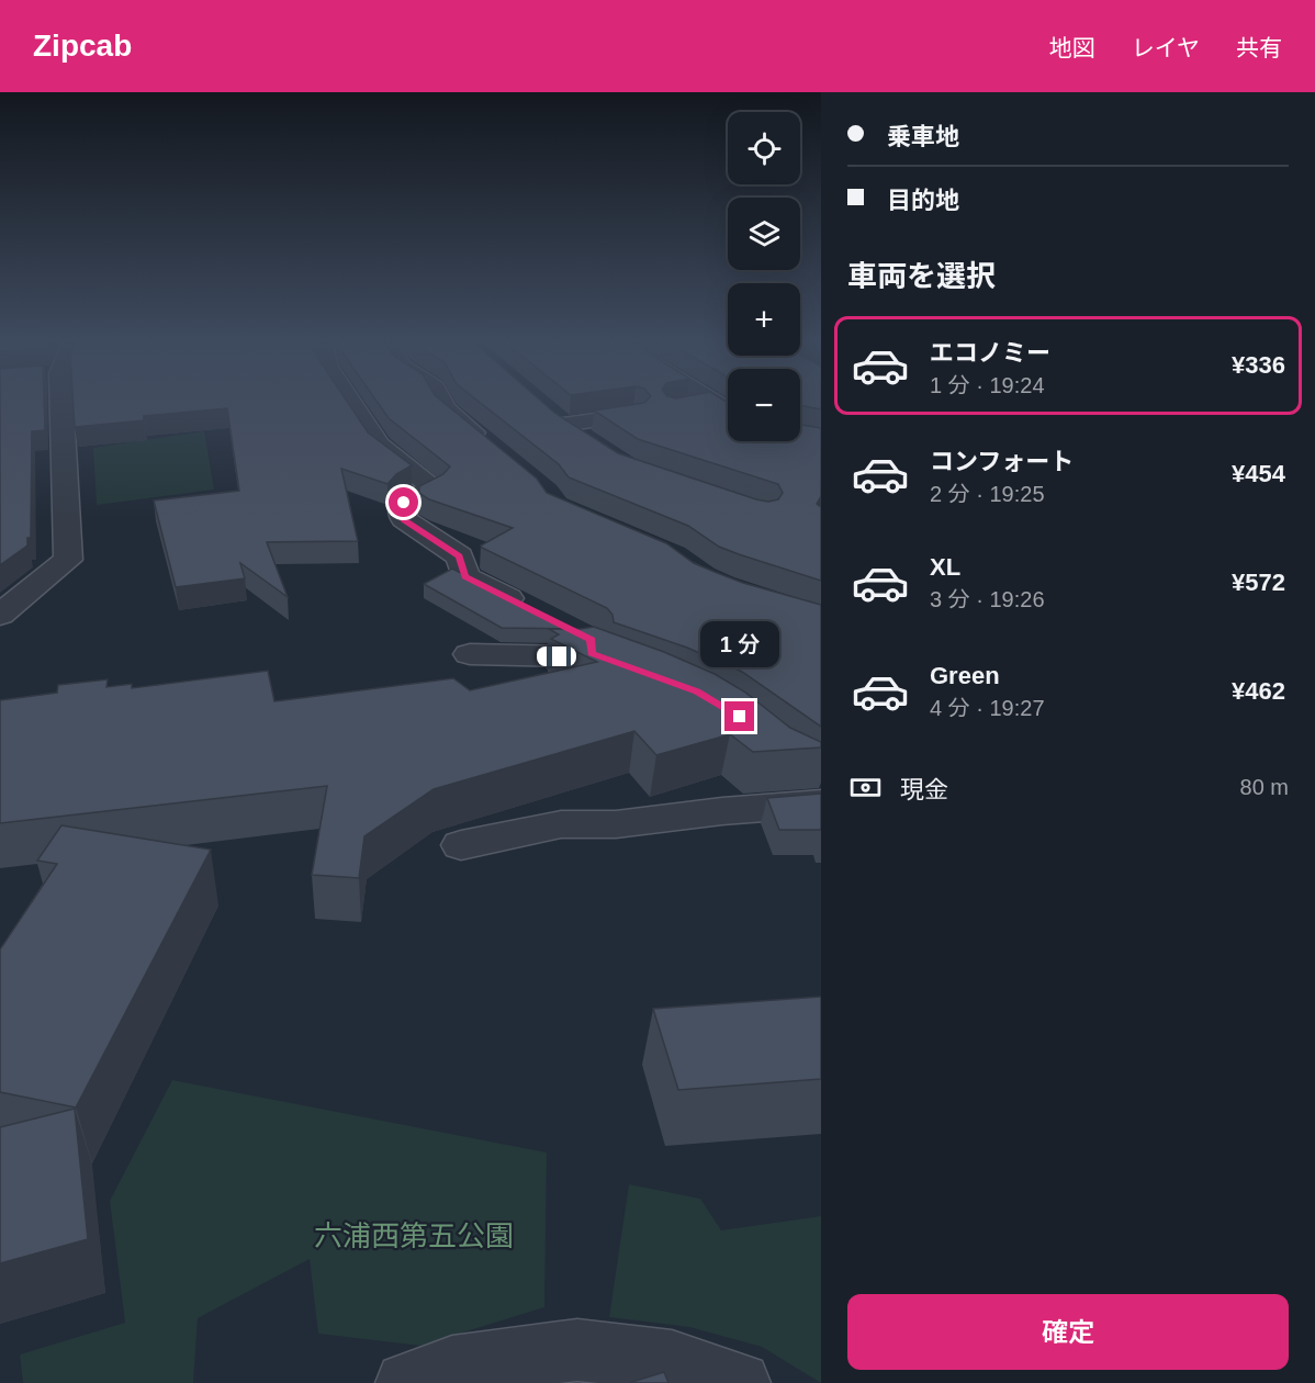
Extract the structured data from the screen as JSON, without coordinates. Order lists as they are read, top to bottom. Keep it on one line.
{"parks":["六浦西第五公園"],"page":{"header":"Zipcab","nav":["地図","レイヤ","共有"],"banner":["乗車地","目的地"],"map_buttons":["+","−"],"heading":"車両を選択","list":[{"name":"エコノミー","note":"1 分 · 19:24","value":"¥336"},{"name":"コンフォート","note":"2 分 · 19:25","value":"¥454"},{"name":"XL","note":"3 分 · 19:26","value":"¥572"},{"name":"Green","note":"4 分 · 19:27","value":"¥462"}],"bubble":"1 分","pay":["現金","80 m"],"buttons":"確定"}}
